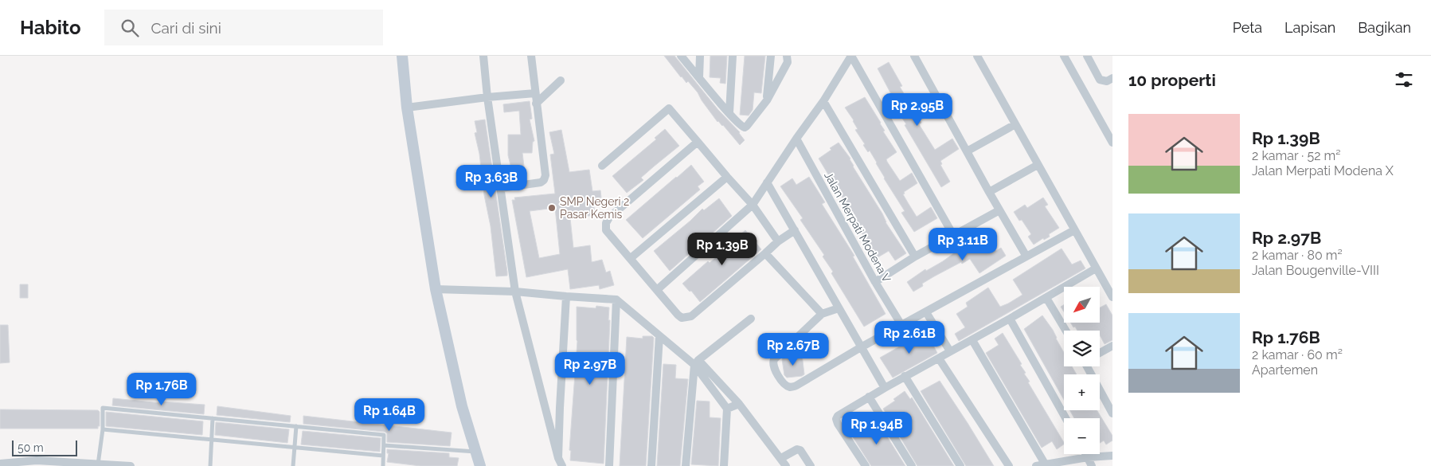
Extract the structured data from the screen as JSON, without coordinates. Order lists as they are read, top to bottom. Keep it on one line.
{"streets":{"street":["Jalan Merpati Modena V"]},"places":["SMP Negeri 2 Pasar Kemis"],"scale_bar":"50 m","north":"bottom left","page":{"header":"Habito","search":"Cari di sini","nav":["Peta","Lapisan","Bagikan"],"heading":"10 properti","price":["Rp 2.95B","Rp 3.63B","Rp 3.11B","Rp 1.39B","Rp 2.61B","Rp 2.67B","Rp 2.97B","Rp 1.76B","Rp 1.64B","Rp 1.94B"],"list":[{"name":"Rp 1.39B","note":"2 kamar · 52 m² · Jalan Merpati Modena X"},{"name":"Rp 2.97B","note":"2 kamar · 80 m² · Jalan Bougenville-VIII"},{"name":"Rp 1.76B","note":"2 kamar · 60 m² · Apartemen"}],"map_buttons":["+","−"],"scale":"50 m"}}
